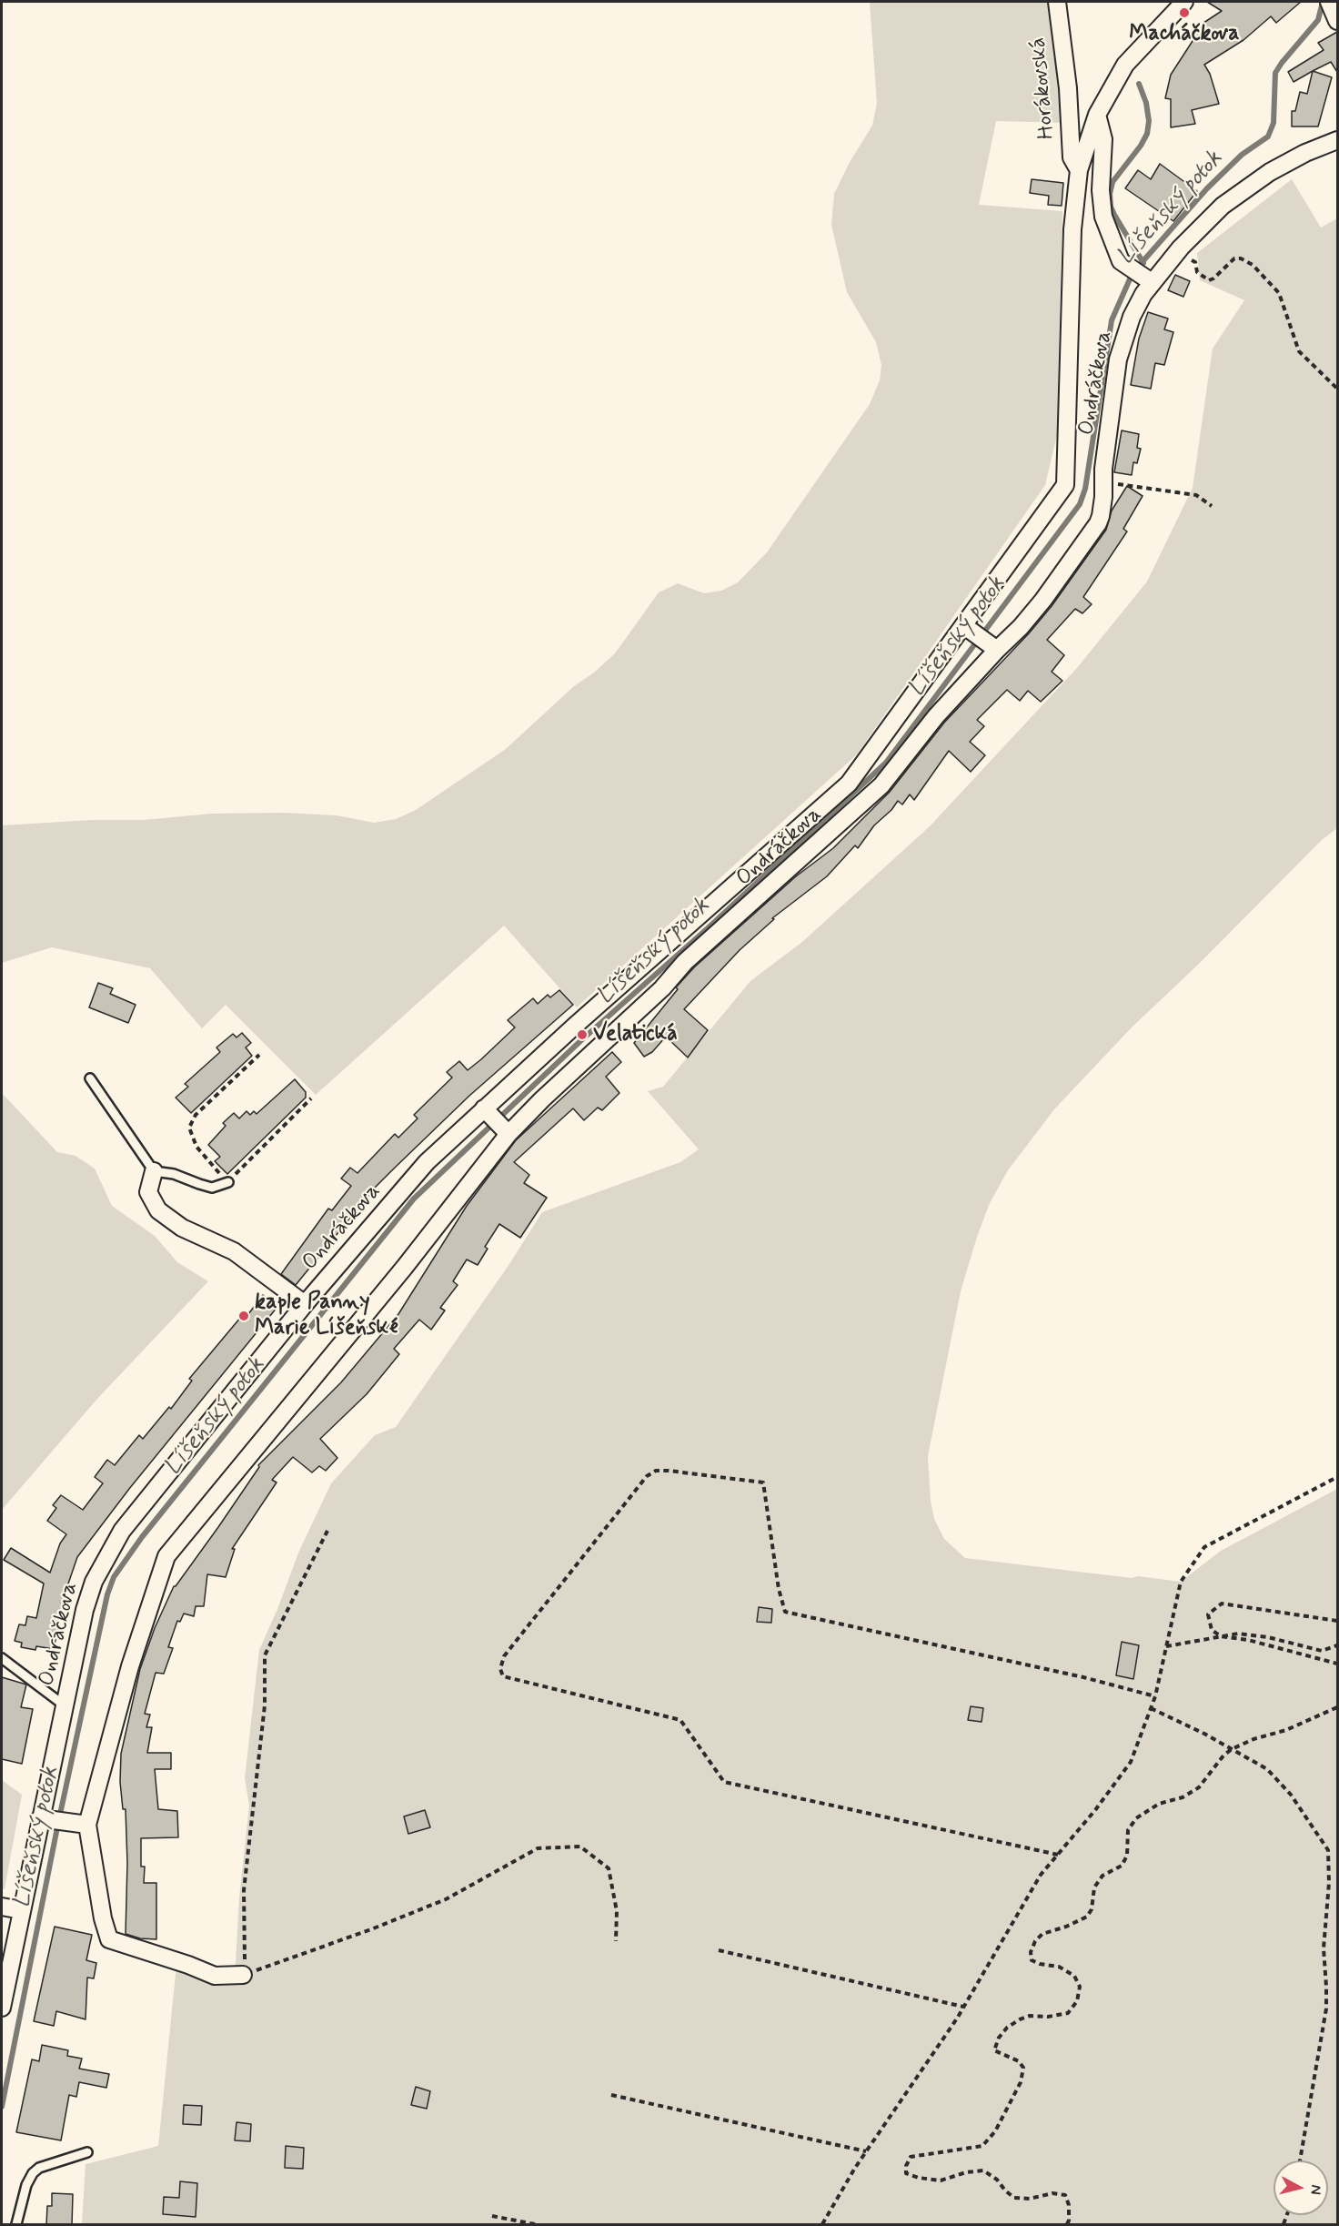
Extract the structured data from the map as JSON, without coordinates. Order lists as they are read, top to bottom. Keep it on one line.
{"streets":{"street":["Horákovská","Ondráčkova"]},"crossings":[["Horákovská","Ondráčkova"]],"water":["Líšeňský potok"],"places":["Macháčkova","Velatická","kaple Panny Marie Líšeňské"],"north":"right"}
